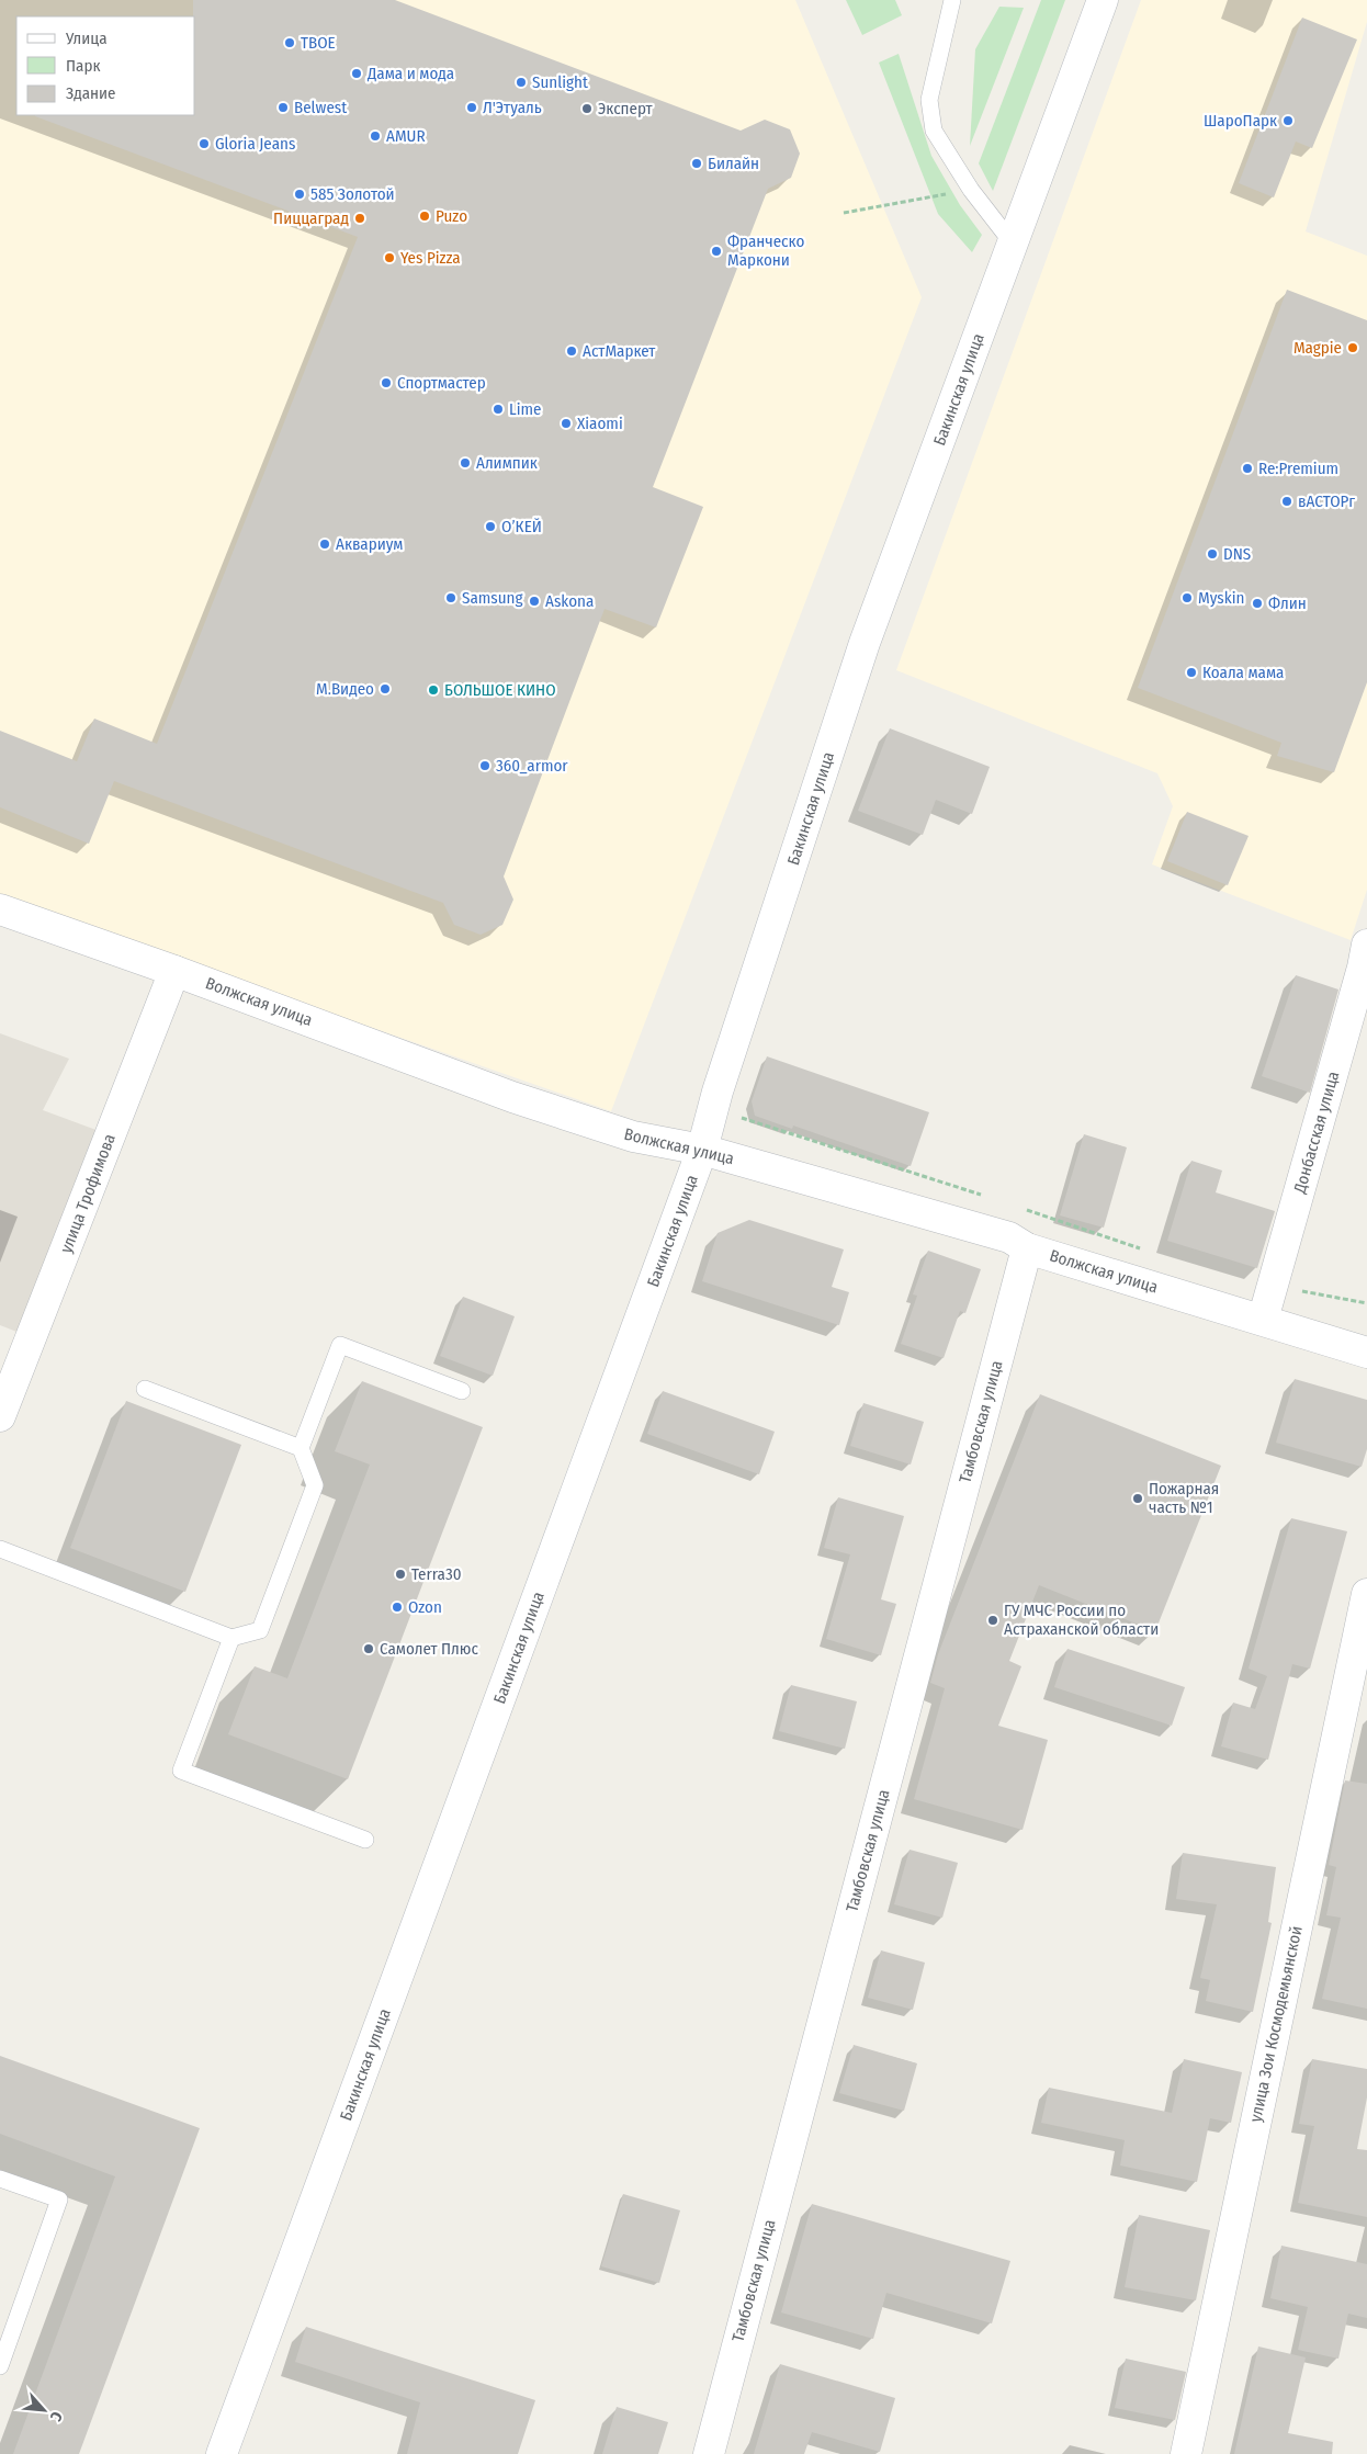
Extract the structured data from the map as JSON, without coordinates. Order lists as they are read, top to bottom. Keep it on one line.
{"streets":{"street":["Бакинская улица","Волжская улица","Донбасская улица","улица Трофимова","Тамбовская улица","улица Зои Космодемьянской"]},"crossings":[["Бакинская улица","Волжская улица"],["Волжская улица","Донбасская улица"],["Волжская улица","улица Трофимова"],["Волжская улица","Тамбовская улица"]],"places":["ТВОЕ","Дама и мода","Sunlight","Belwest","Л'Этуаль","Эксперт","ШароПарк","AMUR","Gloria Jeans","Билайн","585 Золотой","Puzo","Пиццаград","Франческо Маркони","Yes Pizza","Magpie","АстМаркет","Спортмастер","Lime","Xiaomi","Алимпик","Re:Premium","вАСТОРг","О’КЕЙ","Аквариум","DNS","Samsung","Myskin","Askona","Флин","Коала мама","М.Видео","БОЛЬШОЕ КИНО","360_armor","Пожарная часть №1","Terra30","Ozon","ГУ МЧС России по Астраханской области","Самолет Плюс"],"legend":["Улица","Парк","Здание"],"north":"bottom right"}
